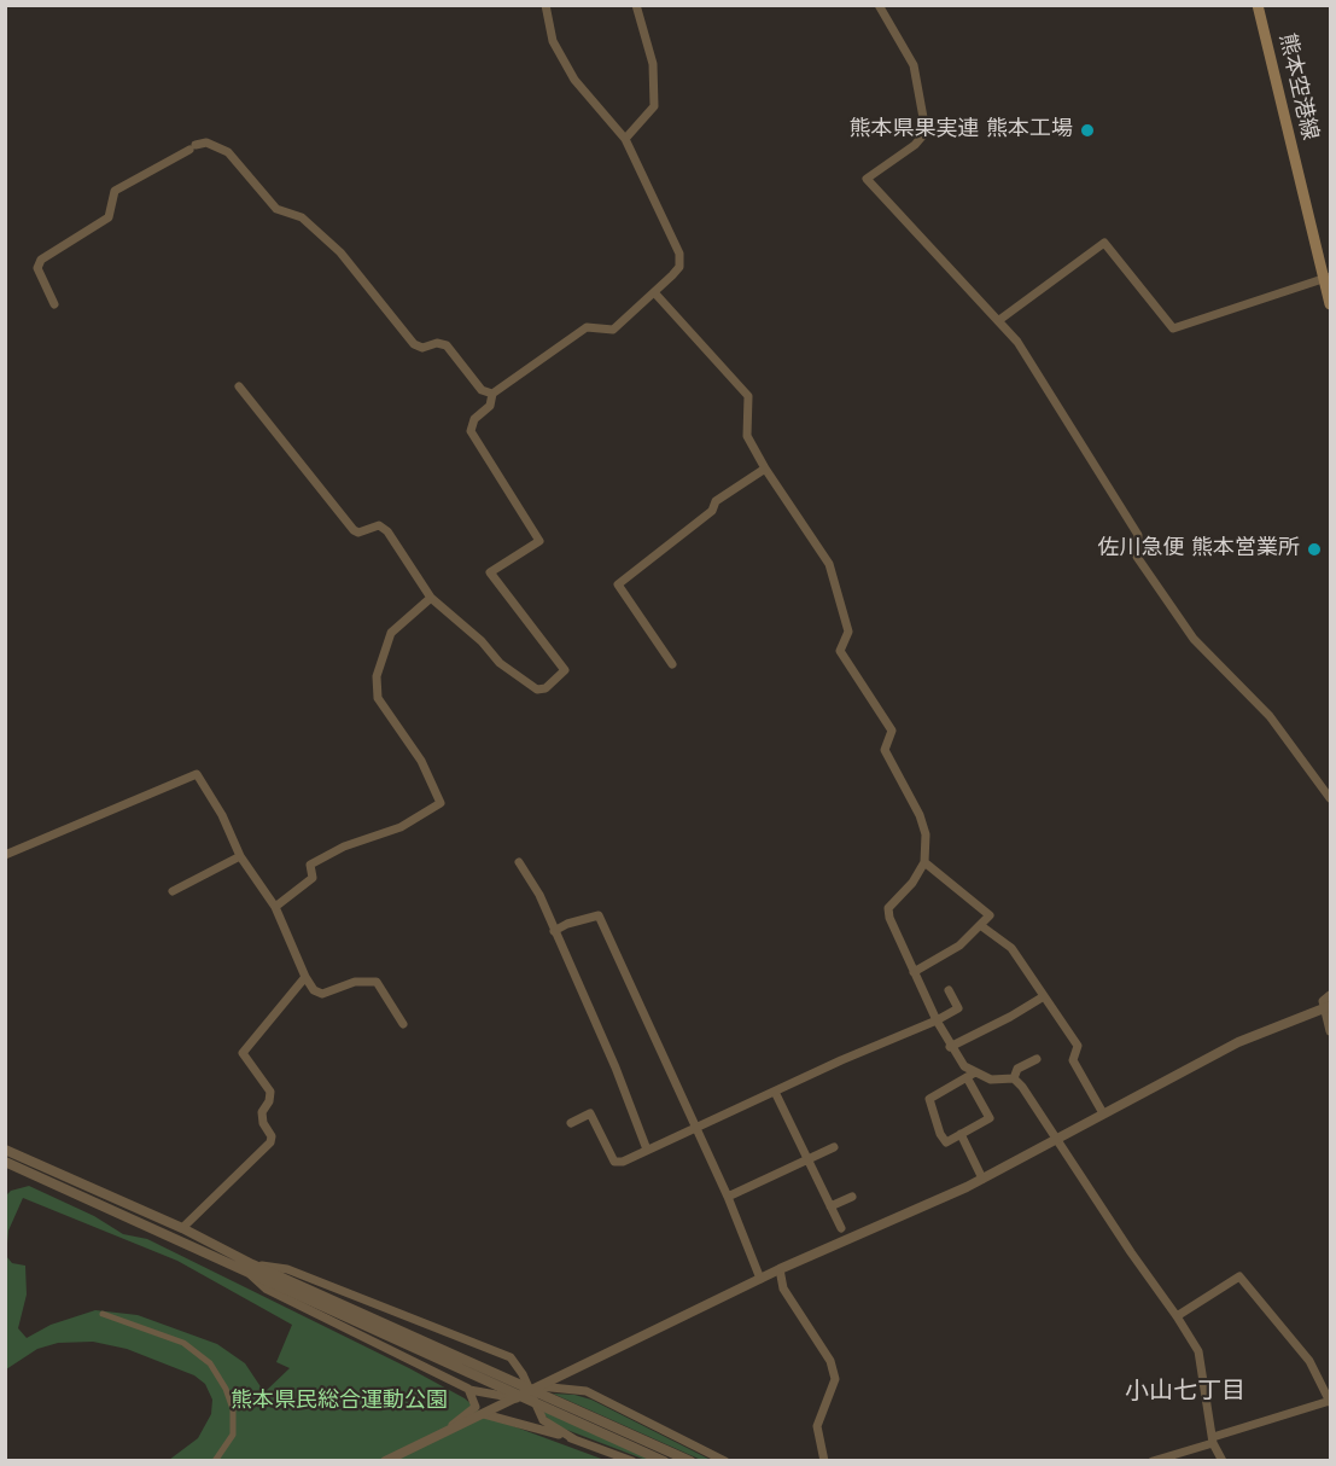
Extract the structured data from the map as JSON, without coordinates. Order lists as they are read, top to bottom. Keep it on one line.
{"streets":{"main road":["熊本空港線"]},"districts":["小山七丁目"],"parks":["熊本県民総合運動公園"],"places":["熊本県果実連 熊本工場","佐川急便 熊本営業所"]}
